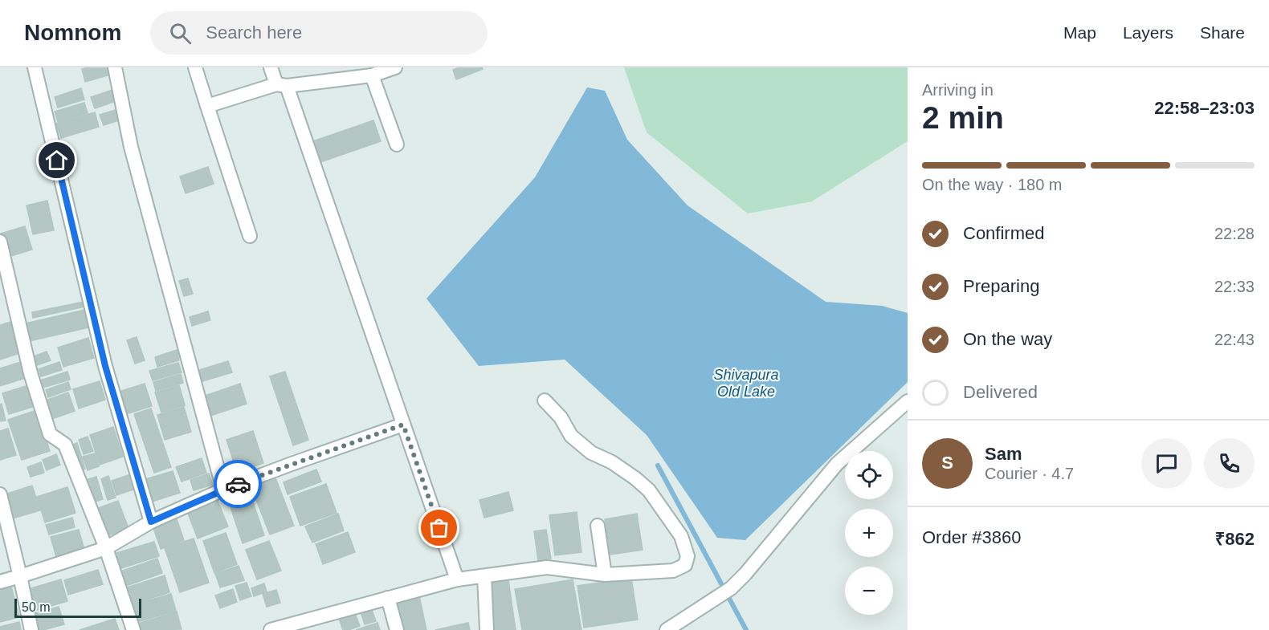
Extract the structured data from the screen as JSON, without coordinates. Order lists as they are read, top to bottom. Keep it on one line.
{"water":["Shivapura Old Lake"],"scale_bar":"50 m","page":{"header":"Nomnom","search":"Search here","nav":["Map","Layers","Share"],"heading":["2 min","Arriving in","22:58–23:03"],"panel":["Sam","Courier · 4.7","Order #3860","₹862"],"bar":"On the way · 180 m","list":[["Confirmed","22:28"],["Preparing","22:33"],["On the way","22:43"],"Delivered"],"round":"S","map_buttons":["+","−"],"scale":"50 m"}}
